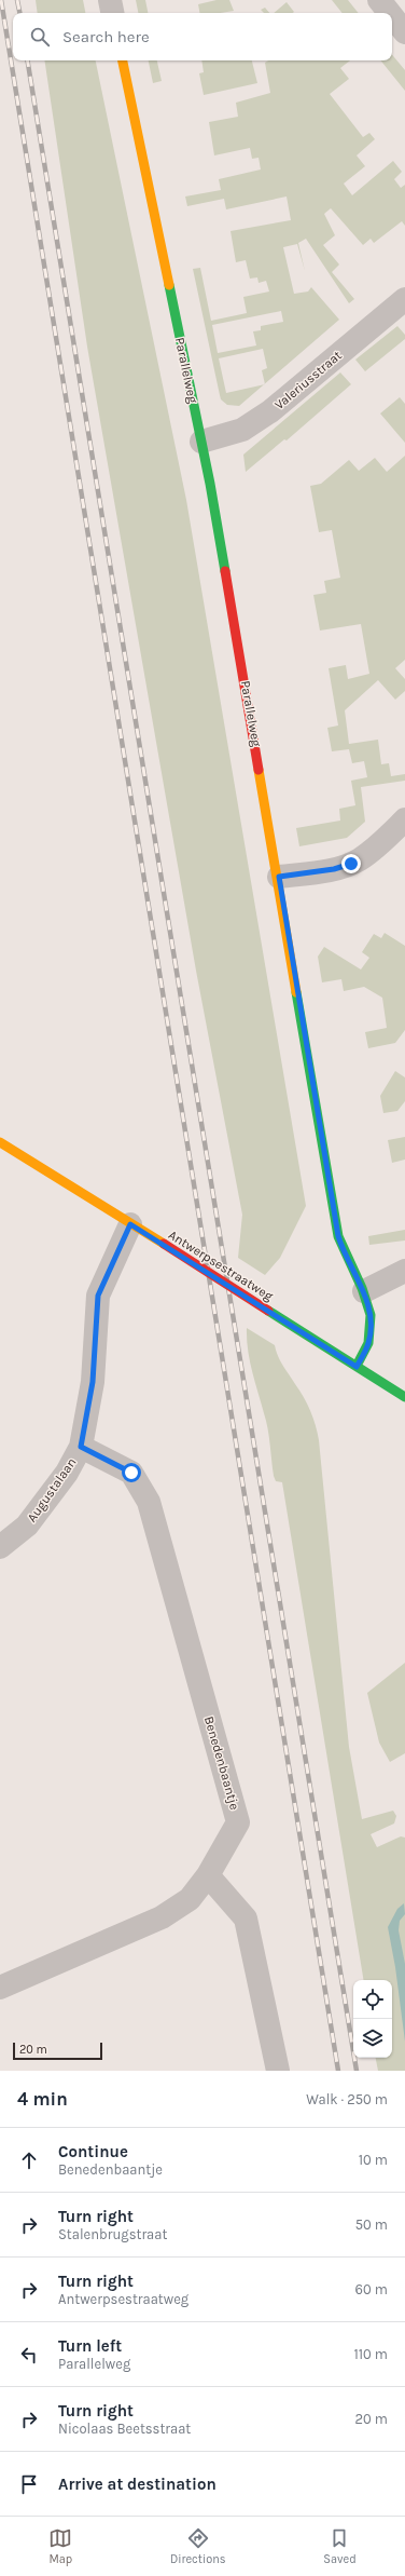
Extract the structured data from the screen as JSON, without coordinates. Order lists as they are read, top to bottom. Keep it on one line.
{"streets":{"street":["Parallelweg","Valeriusstraat","Antwerpsestraatweg","Augustalaan","Benedenbaantje"]},"crossings":[["Parallelweg","Valeriusstraat"],["Parallelweg","Antwerpsestraatweg"],["Antwerpsestraatweg","Augustalaan"],["Augustalaan","Benedenbaantje"]],"scale_bar":"20 m","page":{"search":"Search here","scale":"20 m","heading":["4 min","Walk · 250 m"],"list":[["Continue","Benedenbaantje","10 m"],["Turn right","Stalenbrugstraat","50 m"],["Turn right","Antwerpsestraatweg","60 m"],["Turn left","Parallelweg","110 m"],["Turn right","Nicolaas Beetsstraat","20 m"],"Arrive at destination"],"nav":["Map","Directions","Saved"]}}
